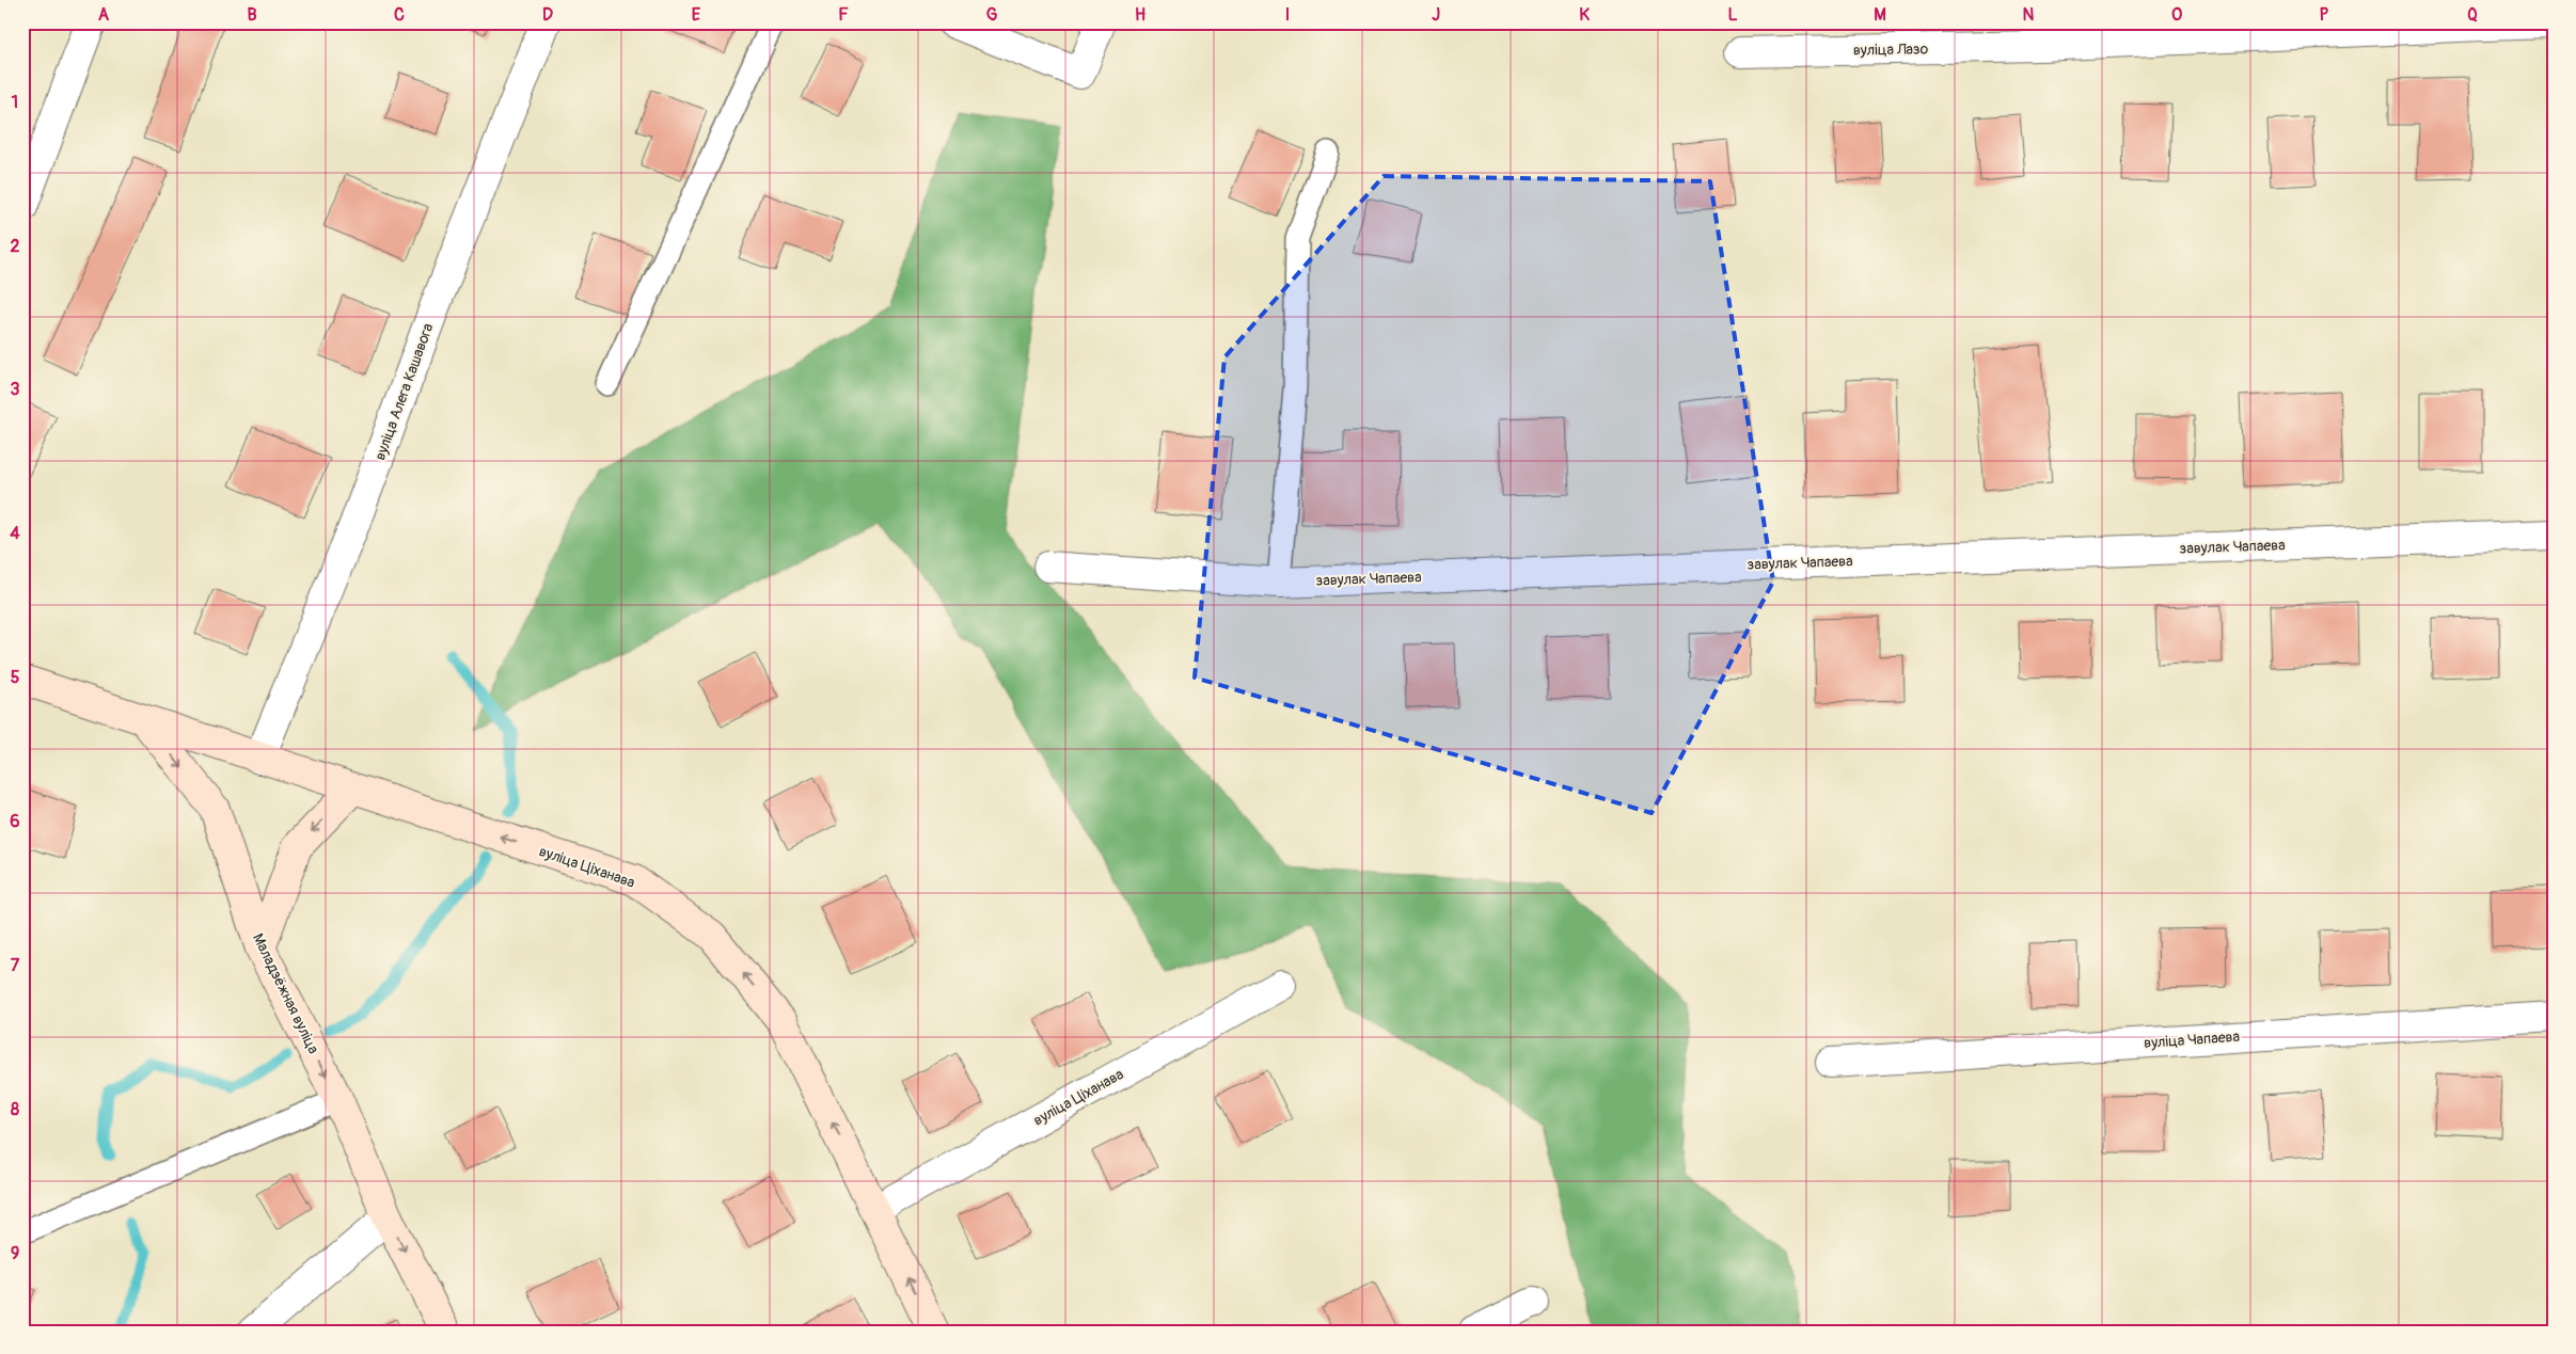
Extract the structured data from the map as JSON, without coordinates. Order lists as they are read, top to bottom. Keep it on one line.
{"streets":{"street":["вуліца Лазо","вуліца Алега Кашавога","завулак Чапаева","вуліца Ціханава","Маладзёжная вуліца","вуліца Чапаева"]},"crossings":[["вуліца Алега Кашавога","вуліца Ціханава"],["вуліца Ціханава","Маладзёжная вуліца"]],"one_way":["вуліца Ціханава","Маладзёжная вуліца"],"grid":{"columns":["A","B","C","D","E","F","G","H","I","J","K","L","M","N","O","P","Q"],"rows":["1","2","3","4","5","6","7","8","9"]}}
